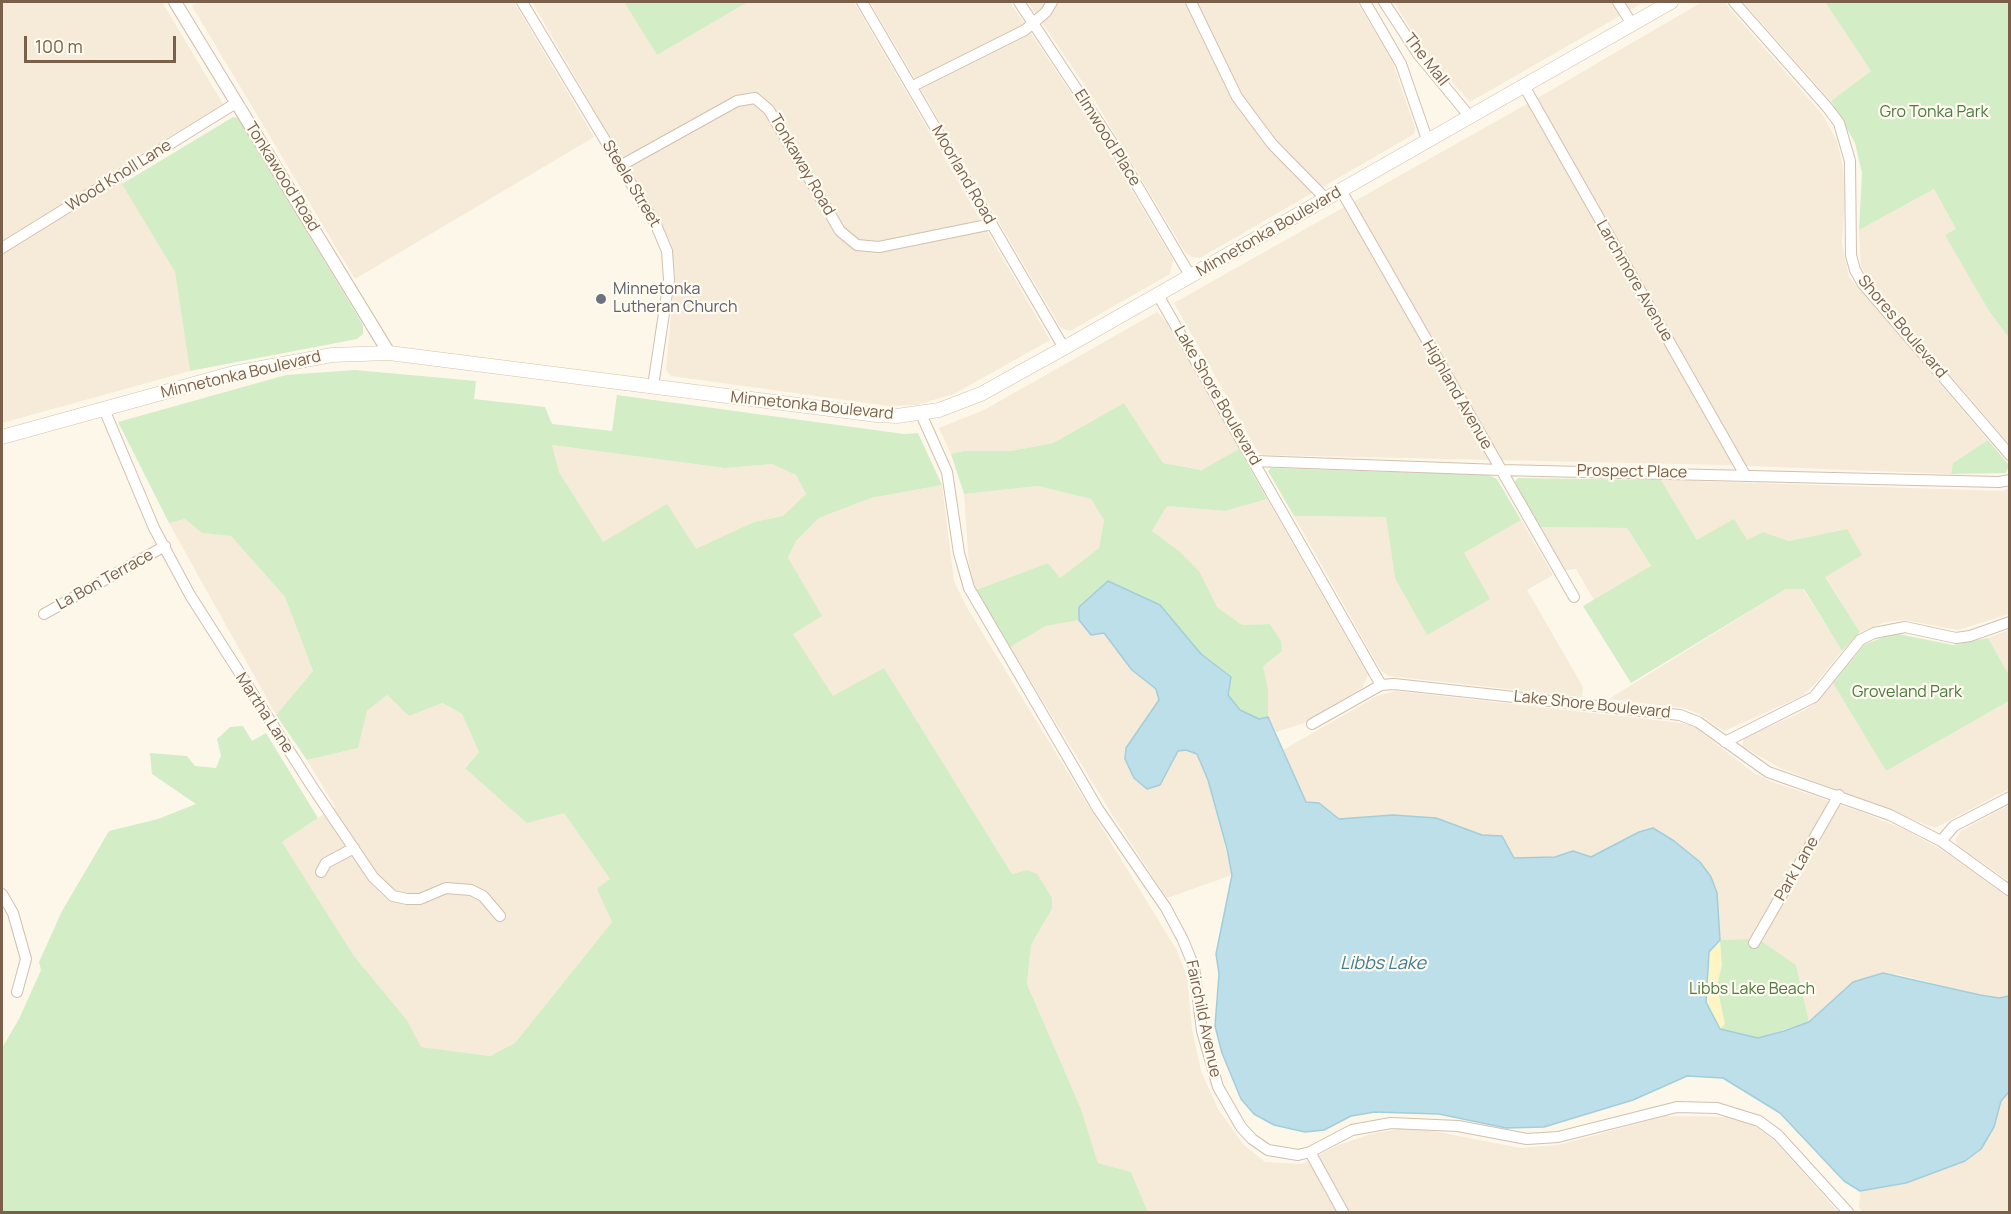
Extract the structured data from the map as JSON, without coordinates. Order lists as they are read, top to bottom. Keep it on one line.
{"streets":{"main road":["Minnetonka Boulevard"],"street":["The Mall","Elmwood Place","Tonkaway Road","Moorland Road","Wood Knoll Lane","Tonkawood Road","Steele Street","Larchmore Avenue","Shores Boulevard","Highland Avenue","Lake Shore Boulevard","Prospect Place","La Bon Terrace","Martha Lane","Park Lane","Fairchild Avenue"]},"crossings":[["The Mall","Minnetonka Boulevard"],["Elmwood Place","Minnetonka Boulevard"],["Tonkaway Road","Moorland Road"],["Tonkaway Road","Steele Street"],["Moorland Road","Minnetonka Boulevard"],["Wood Knoll Lane","Tonkawood Road"],["Tonkawood Road","Minnetonka Boulevard"],["Steele Street","Minnetonka Boulevard"],["Minnetonka Boulevard","Larchmore Avenue"],["Minnetonka Boulevard","Highland Avenue"],["Minnetonka Boulevard","Lake Shore Boulevard"],["Minnetonka Boulevard","Martha Lane"],["Minnetonka Boulevard","Fairchild Avenue"],["Larchmore Avenue","Prospect Place"],["Highland Avenue","Prospect Place"],["Lake Shore Boulevard","Prospect Place"],["Lake Shore Boulevard","Park Lane"],["La Bon Terrace","Martha Lane"]],"water":["Libbs Lake"],"parks":["Gro Tonka Park","Groveland Park","Libbs Lake Beach"],"places":["Minnetonka Lutheran Church"],"scale_bar":"100 m"}
